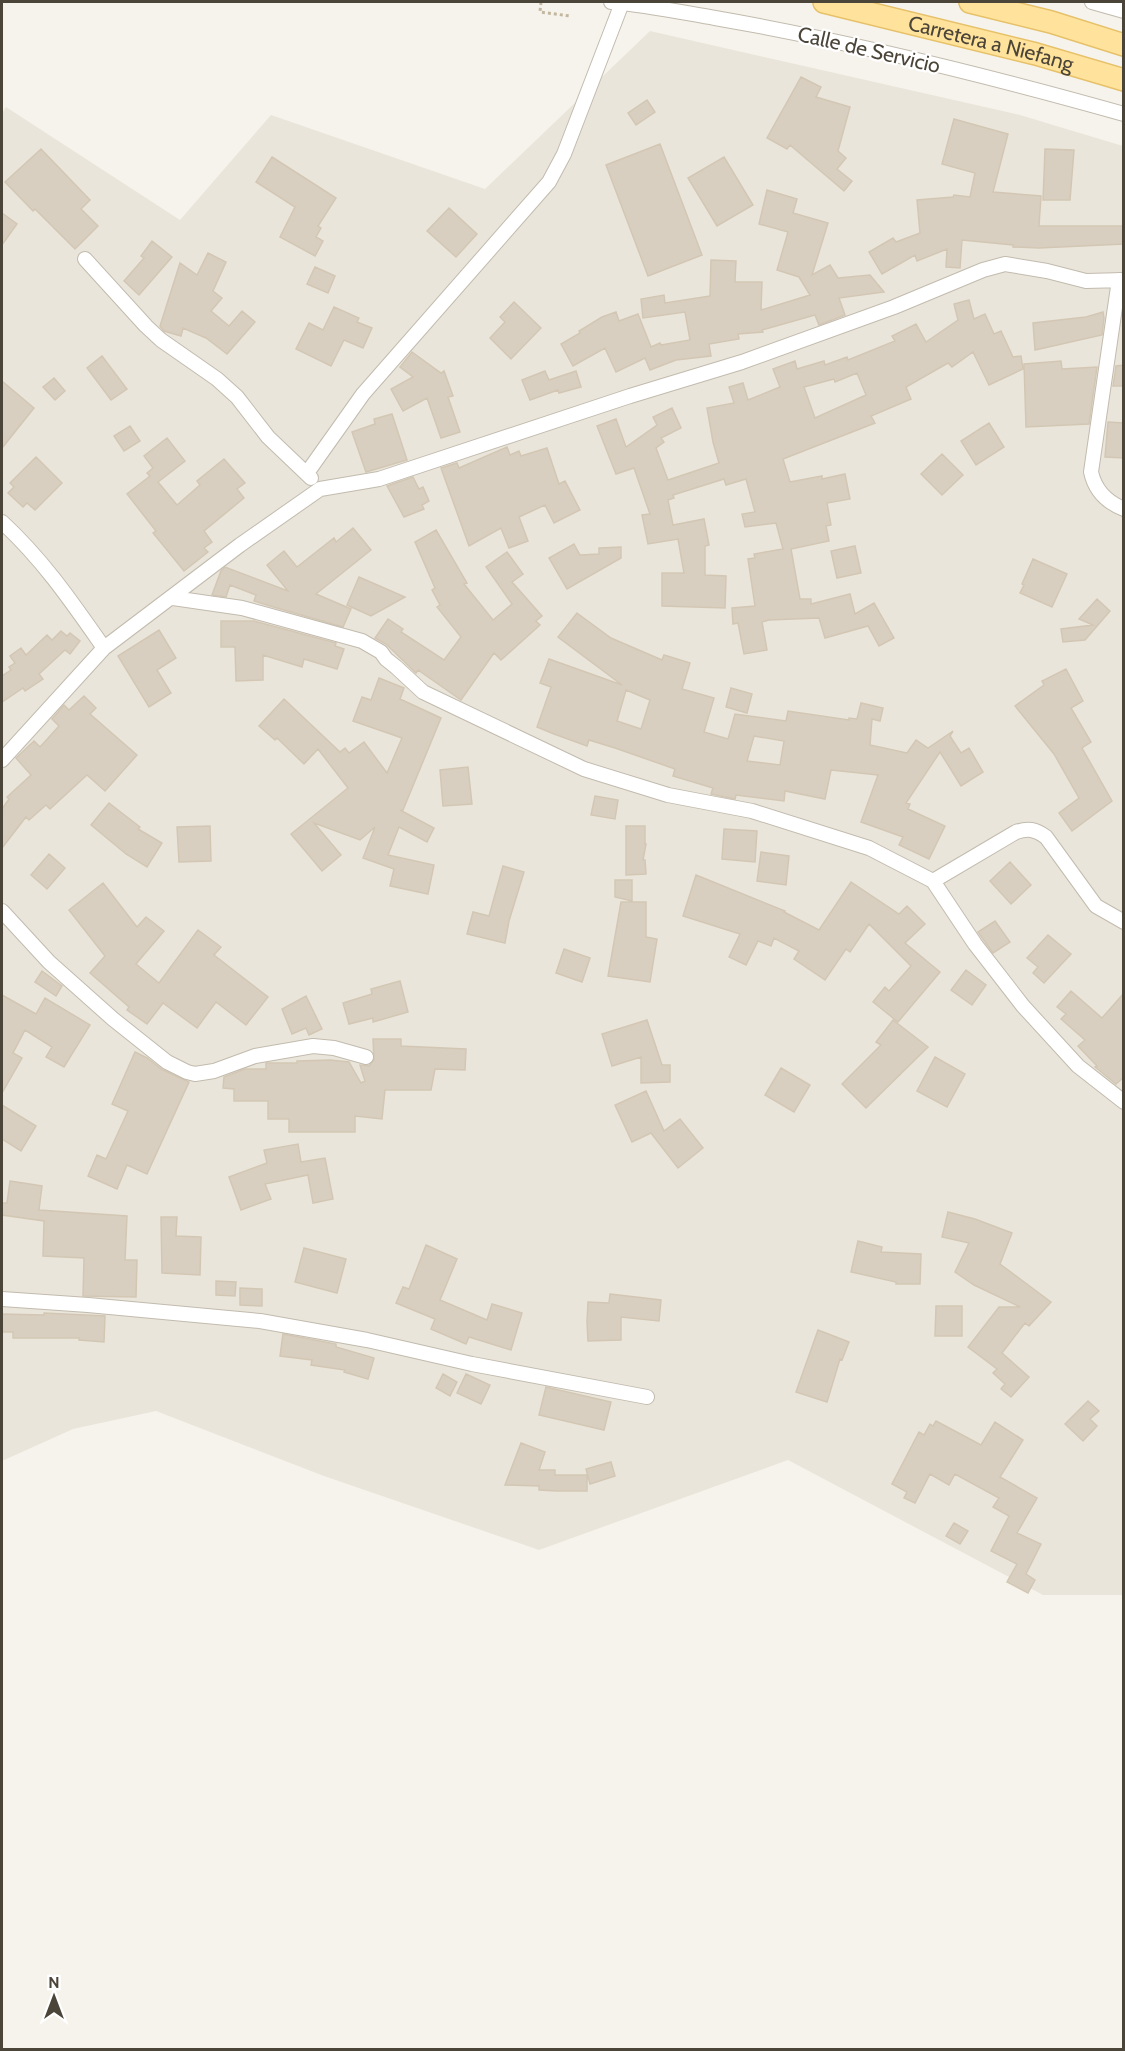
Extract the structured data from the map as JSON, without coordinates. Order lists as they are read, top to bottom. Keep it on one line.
{"streets":{"main road":["Carretera a Niefang"],"street":["Calle de Servicio"]},"north":"top"}
